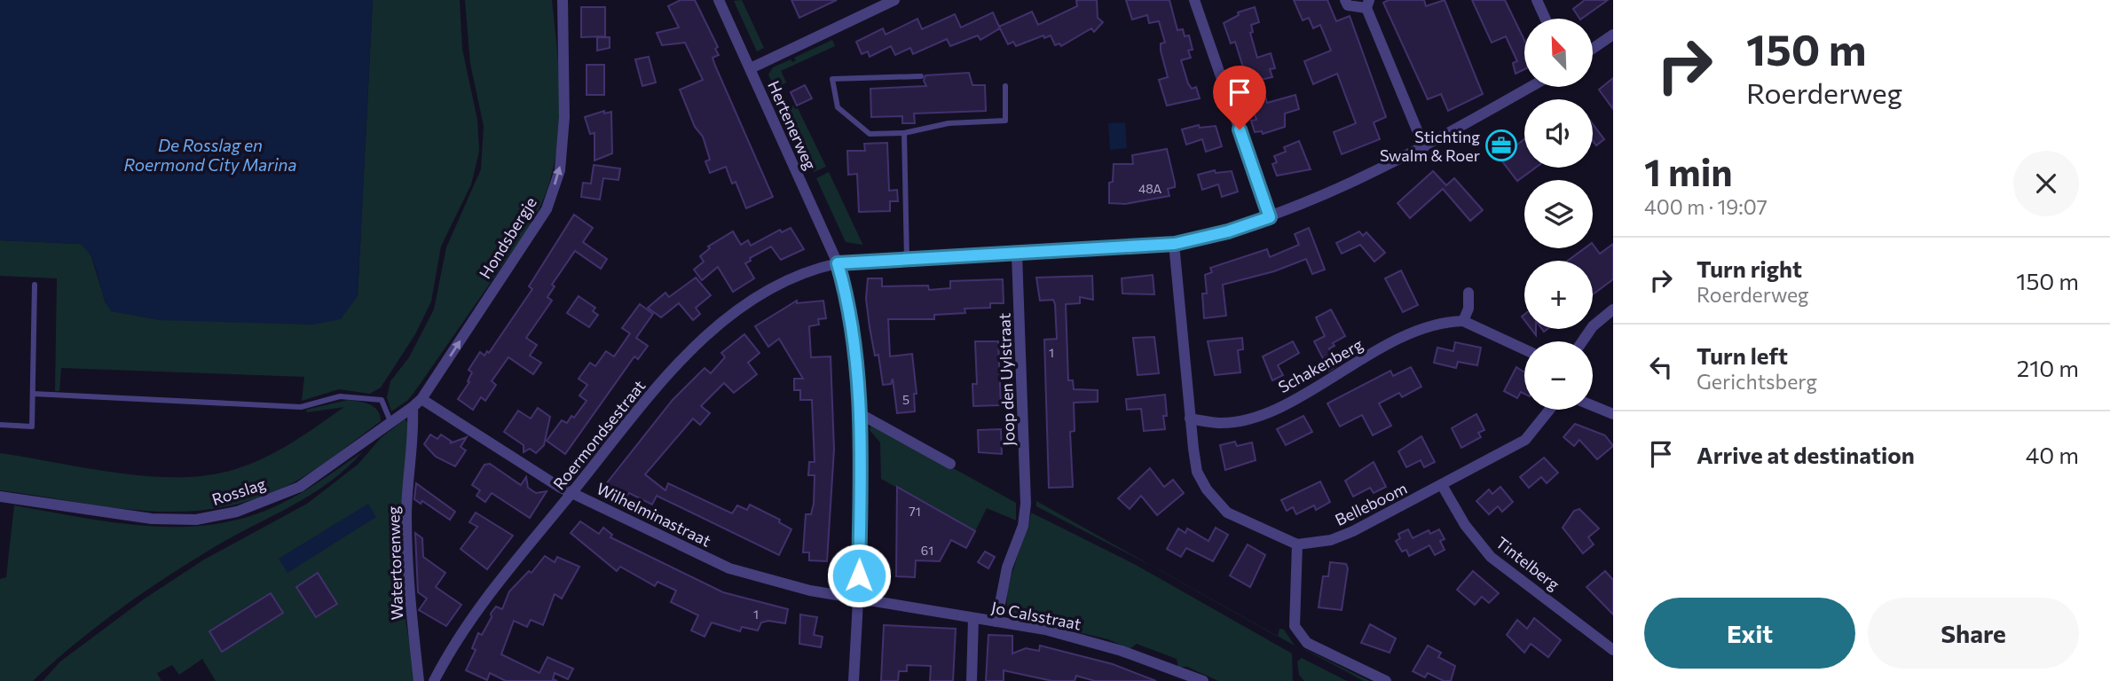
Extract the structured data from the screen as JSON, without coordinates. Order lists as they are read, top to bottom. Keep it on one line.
{"streets":{"street":["Hertenerweg","Hondsbergje","Schakenberg","Joop den Uylstraat","Roermondsestraat","Rosslag","Belleboom","Wilhelminastraat","Watertorenweg","Tintelberg","Jo Calsstraat"]},"crossings":[["Hertenerweg","Roermondsestraat"],["Hertenerweg","Wilhelminastraat"],["Hertenerweg","Jo Calsstraat"],["Hondsbergje","Rosslag"],["Hondsbergje","Wilhelminastraat"],["Hondsbergje","Watertorenweg"],["Joop den Uylstraat","Roermondsestraat"],["Joop den Uylstraat","Jo Calsstraat"],["Roermondsestraat","Wilhelminastraat"],["Rosslag","Wilhelminastraat"],["Rosslag","Watertorenweg"],["Belleboom","Tintelberg"],["Wilhelminastraat","Watertorenweg"],["Wilhelminastraat","Jo Calsstraat"]],"one_way":["Hondsbergje"],"water":["De Rosslag en Roermond City Marina"],"places":{"office":["Stichting Swalm & Roer"]},"house_numbers":["48A","1","5","71","61","1"],"north":"top left","page":{"turn":["150 m","Roerderweg"],"map_buttons":["+","−"],"heading":["1 min","400 m · 19:07"],"list":[{"name":"Turn right","note":"Roerderweg","value":"150 m"},{"name":"Turn left","note":"Gerichtsberg","value":"210 m"},{"name":"Arrive at destination","value":"40 m"}],"buttons":["Exit","Share"]}}
